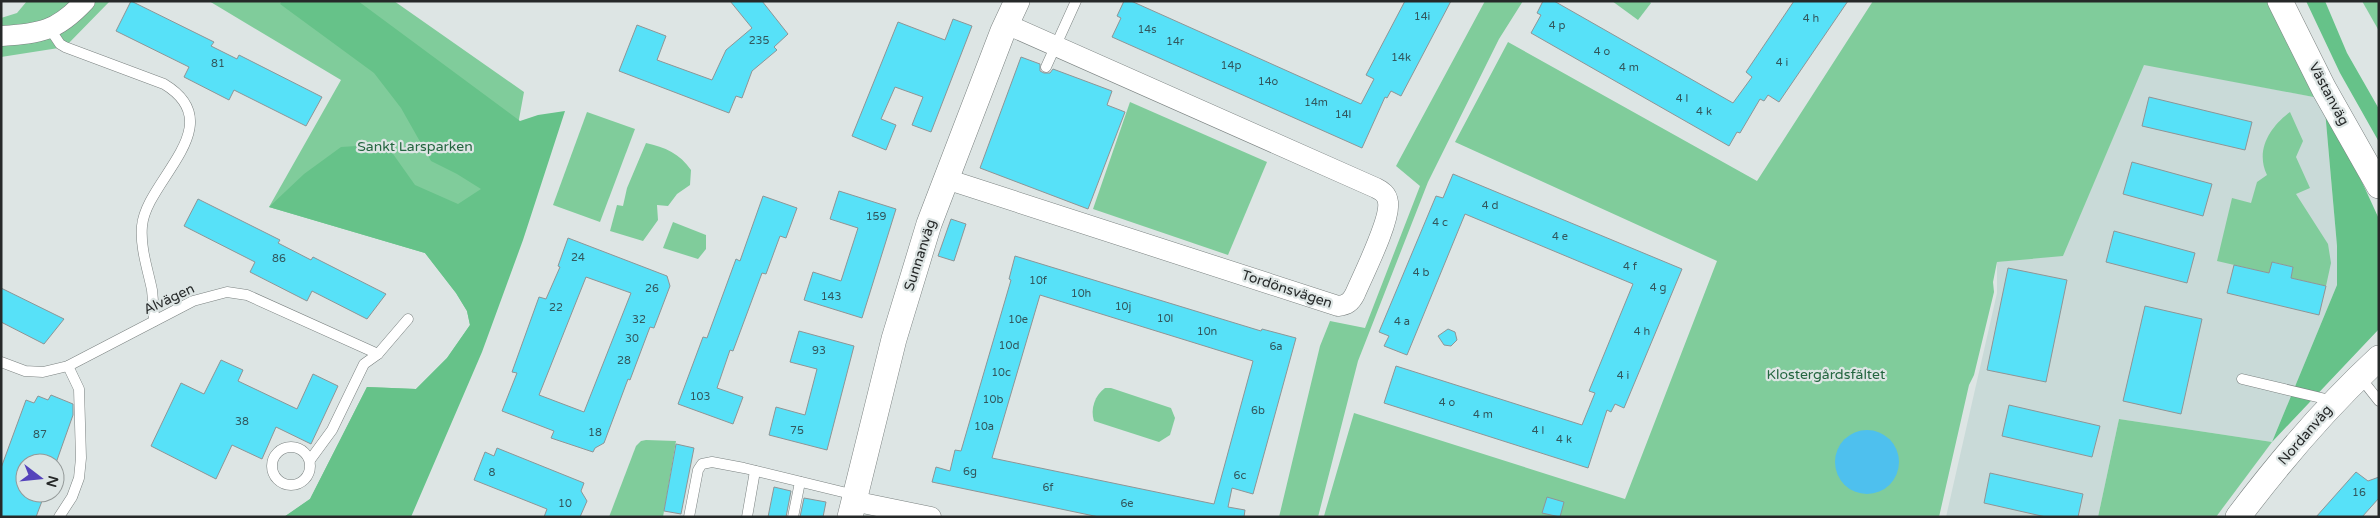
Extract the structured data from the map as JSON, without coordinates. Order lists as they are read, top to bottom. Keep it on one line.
{"streets":{"street":["Västanväg","Sunnanväg","Tordönsvägen","Nordanväg"],"lane":["Alvägen"]},"crossings":[["Sunnanväg","Tordönsvägen"]],"parks":["Sankt Larsparken","Klostergårdsfältet"],"house_numbers":["14i","4 h","4 p","14s","235","14r","4 o","14k","4 i","81","14p","4 m","14o","4 l","14m","4 k","14l","4 d","159","4 c","4 e","24","86","4 f","4 b","10f","4 g","26","10h","143","10j","22","10l","32","10e","4 a","10n","4 h","30","10d","6a","93","28","10c","4 i","103","10b","4 o","6b","4 m","38","10a","75","4 l","18","87","4 k","6g","8","6c","6f","16","10","6e"],"north":"right"}
